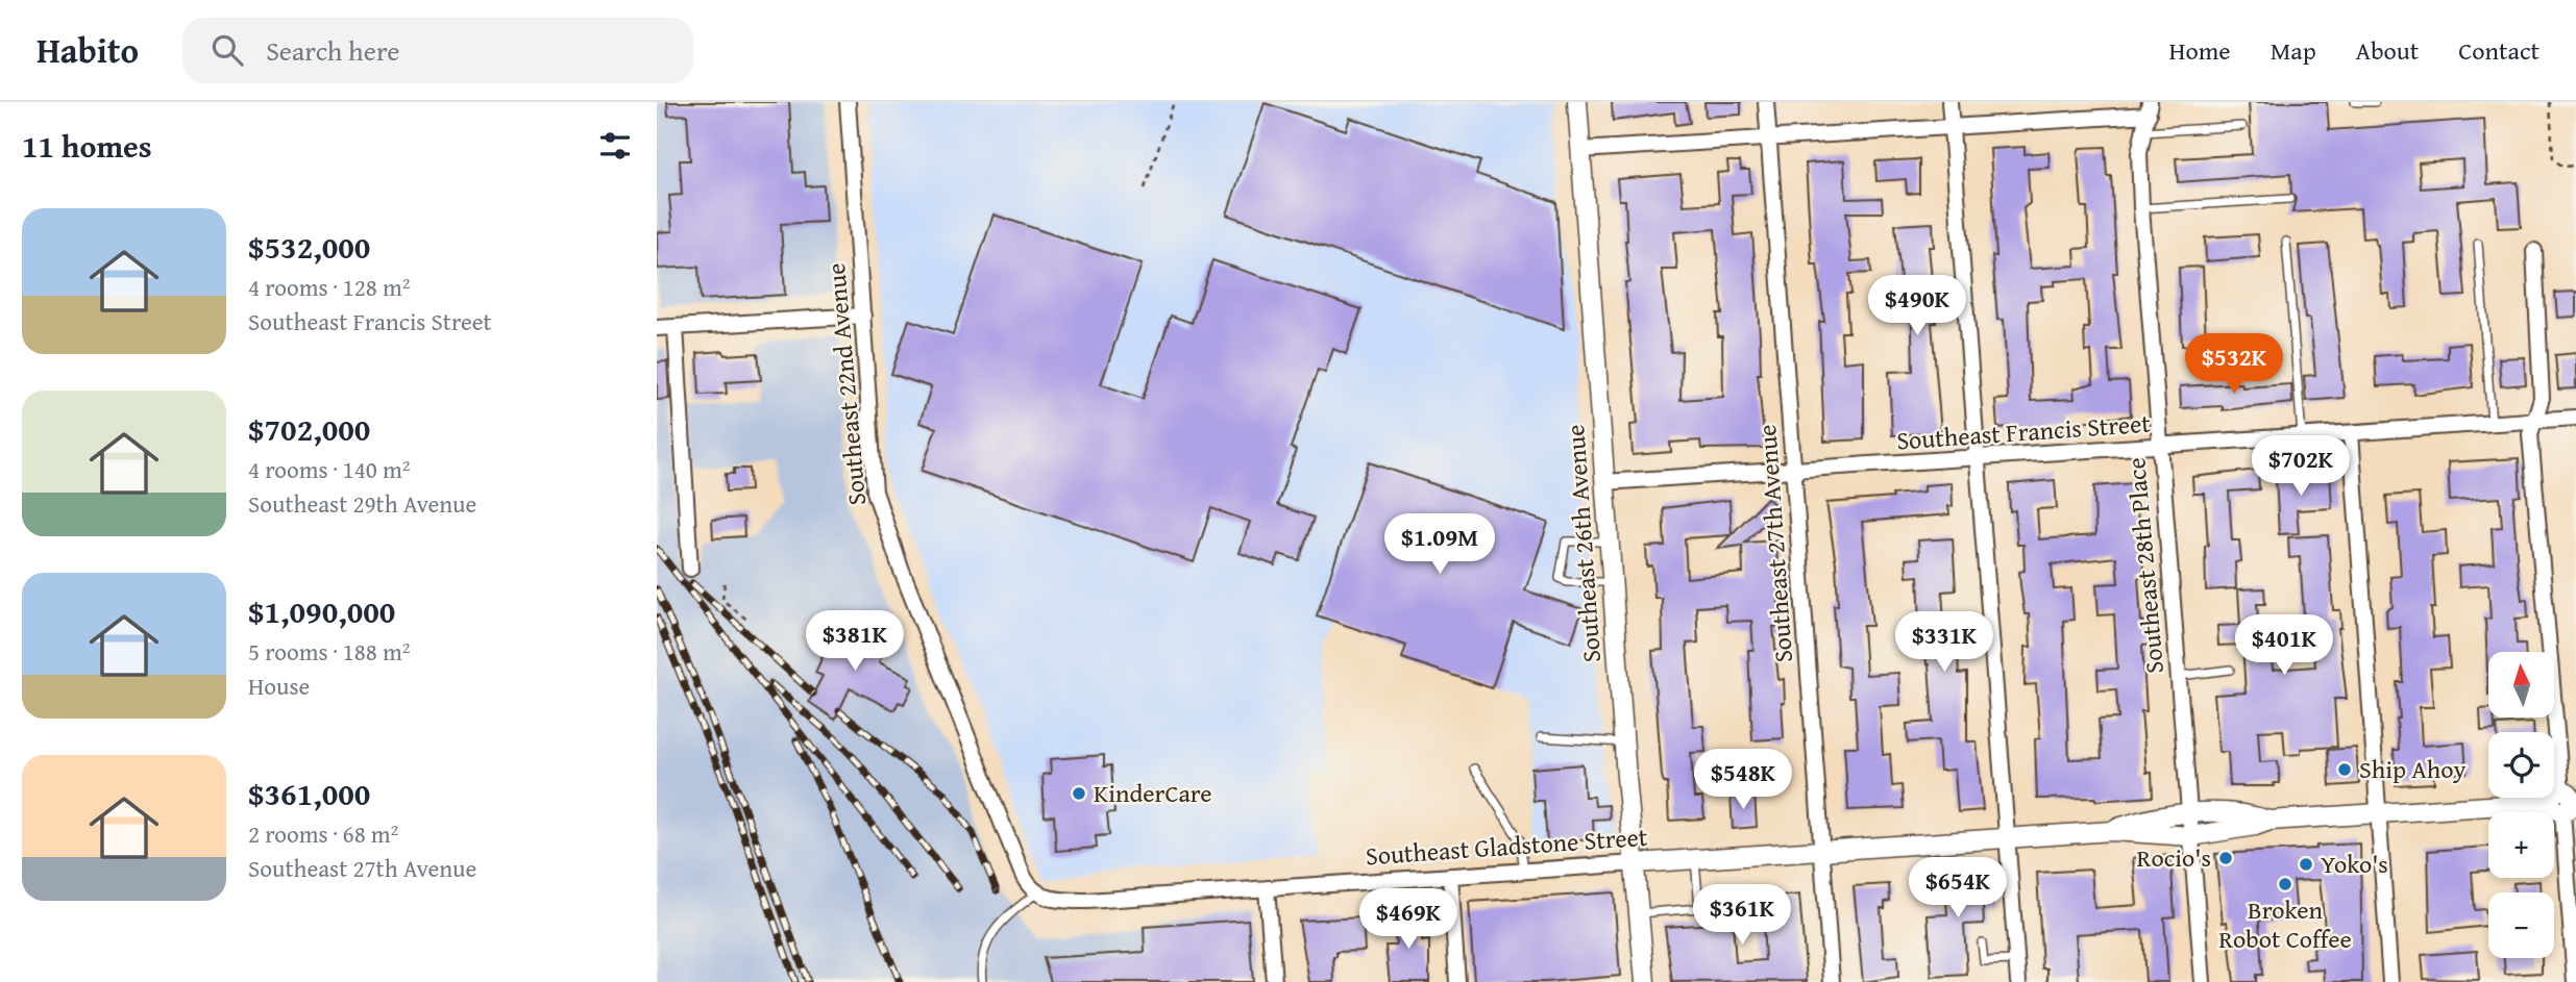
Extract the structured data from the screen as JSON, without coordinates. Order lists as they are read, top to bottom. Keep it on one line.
{"streets":{"street":["Southeast 22nd Avenue","Southeast Francis Street","Southeast 26th Avenue","Southeast 27th Avenue","Southeast 28th Place","Southeast Gladstone Street"]},"crossings":[["Southeast 22nd Avenue","Southeast Gladstone Street"],["Southeast Francis Street","Southeast 26th Avenue"],["Southeast Francis Street","Southeast 27th Avenue"],["Southeast Francis Street","Southeast 28th Place"],["Southeast 26th Avenue","Southeast Gladstone Street"],["Southeast 27th Avenue","Southeast Gladstone Street"],["Southeast 28th Place","Southeast Gladstone Street"]],"places":["Ship Ahoy","KinderCare","Rocio's","Yoko's","Broken Robot Coffee"],"north":"top","page":{"header":"Habito","search":"Search here","nav":["Home","Map","About","Contact"],"heading":"11 homes","list":[{"name":"$532,000","note":"4 rooms · 128 m² · Southeast Francis Street"},{"name":"$702,000","note":"4 rooms · 140 m² · Southeast 29th Avenue"},{"name":"$1,090,000","note":"5 rooms · 188 m² · House"},{"name":"$361,000","note":"2 rooms · 68 m² · Southeast 27th Avenue"}],"price":["$490K","$532K","$702K","$1.09M","$381K","$331K","$401K","$548K","$654K","$361K","$469K"],"map_buttons":["+","−"]}}
